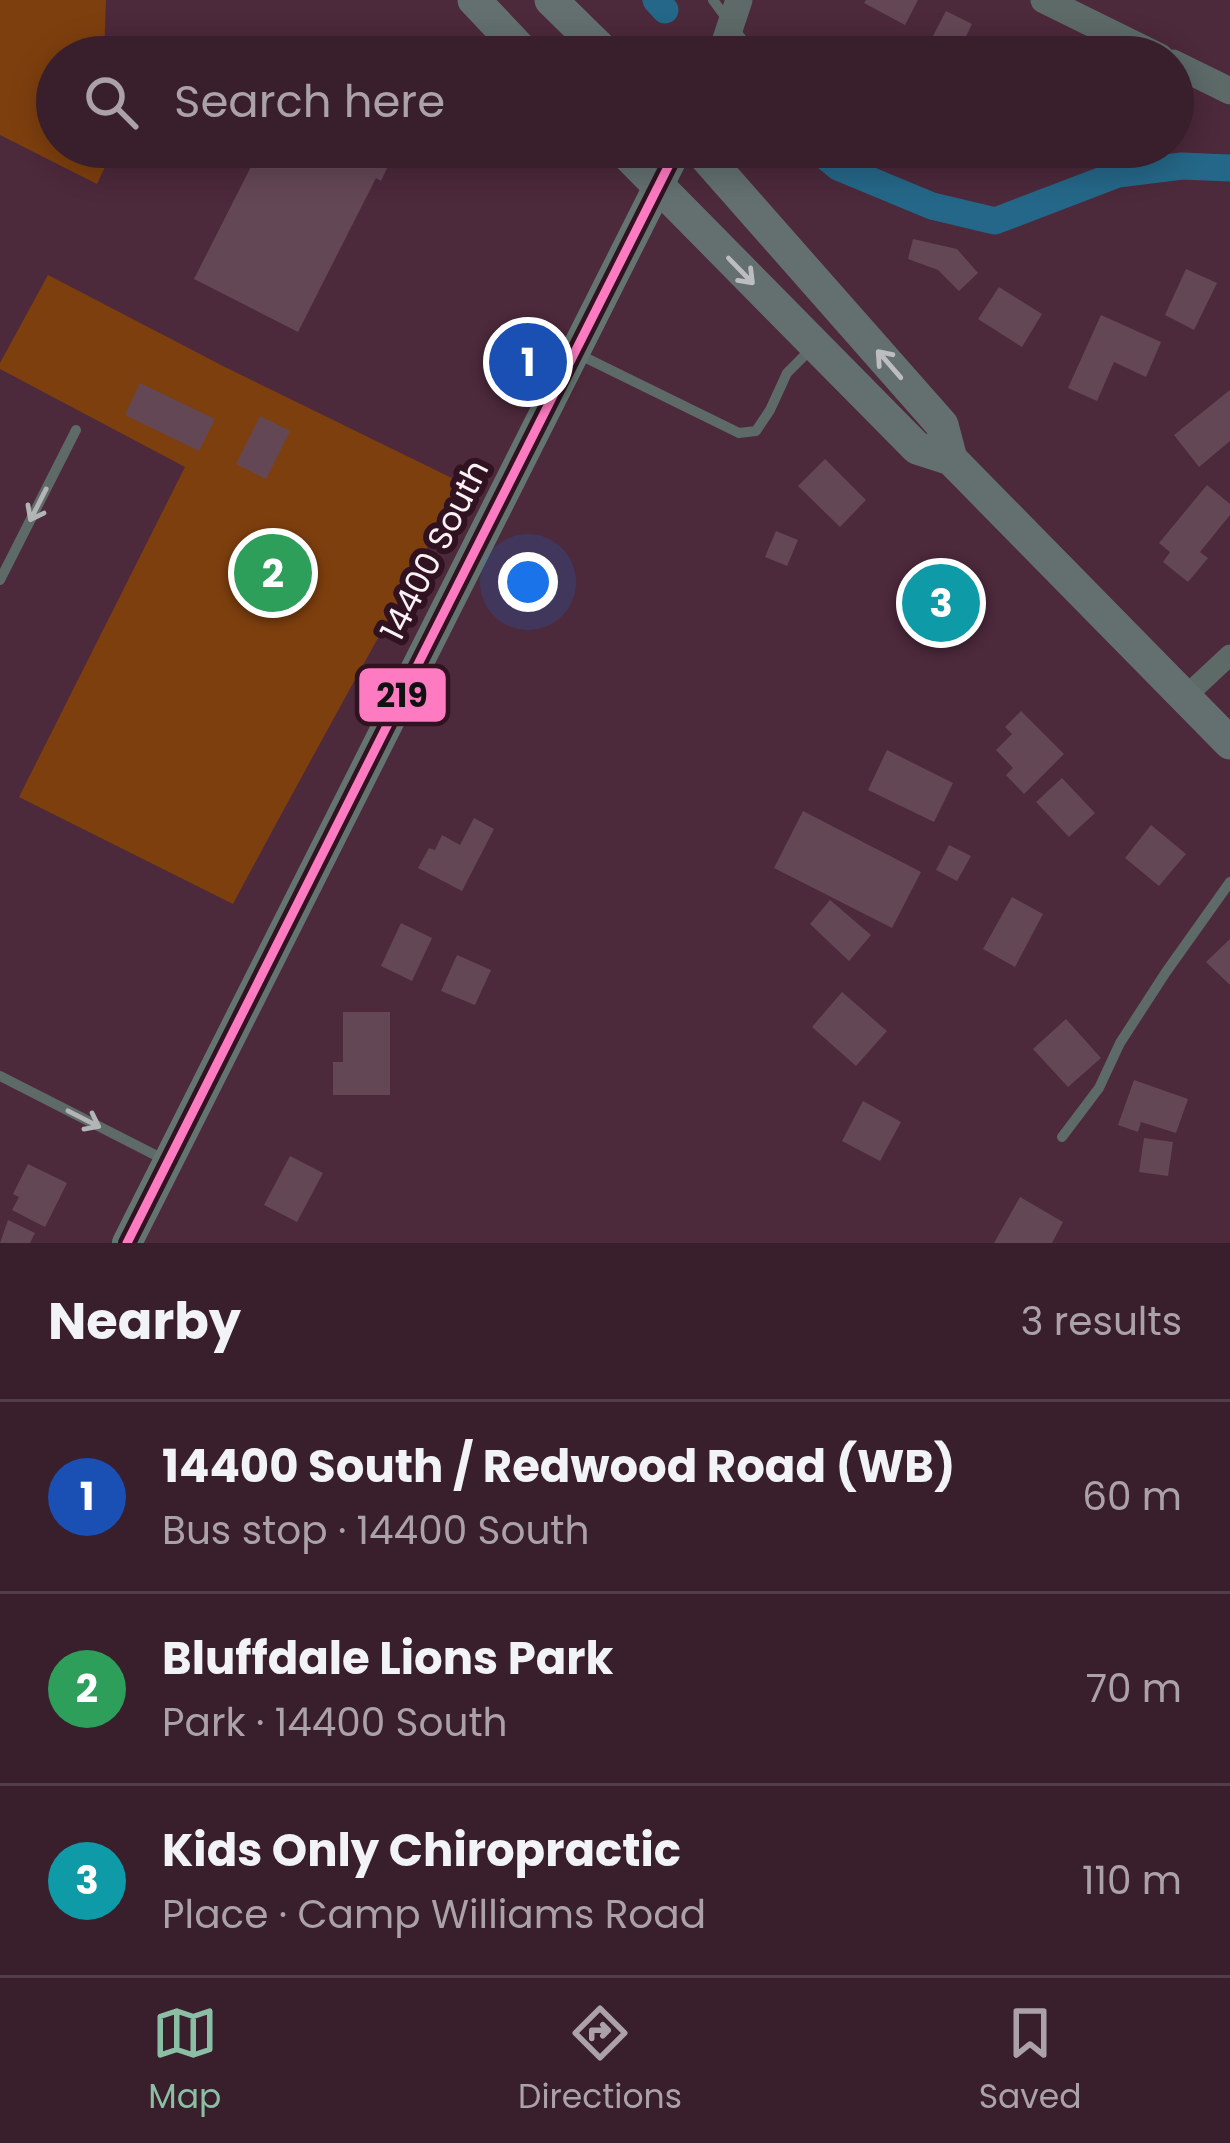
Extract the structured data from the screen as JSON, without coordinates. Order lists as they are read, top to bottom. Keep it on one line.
{"streets":{"main road":["14400 South"]},"lines":["transit line 219"],"page":{"search":"Search here","pins":["1","2","3"],"heading":["Nearby","3 results"],"list":[{"mark":"1","name":"14400 South / Redwood Road (WB)","note":"Bus stop · 14400 South","value":"60 m"},{"mark":"2","name":"Bluffdale Lions Park","note":"Park · 14400 South","value":"70 m"},{"mark":"3","name":"Kids Only Chiropractic","note":"Place · Camp Williams Road","value":"110 m"}],"nav":["Map","Directions","Saved"]}}
